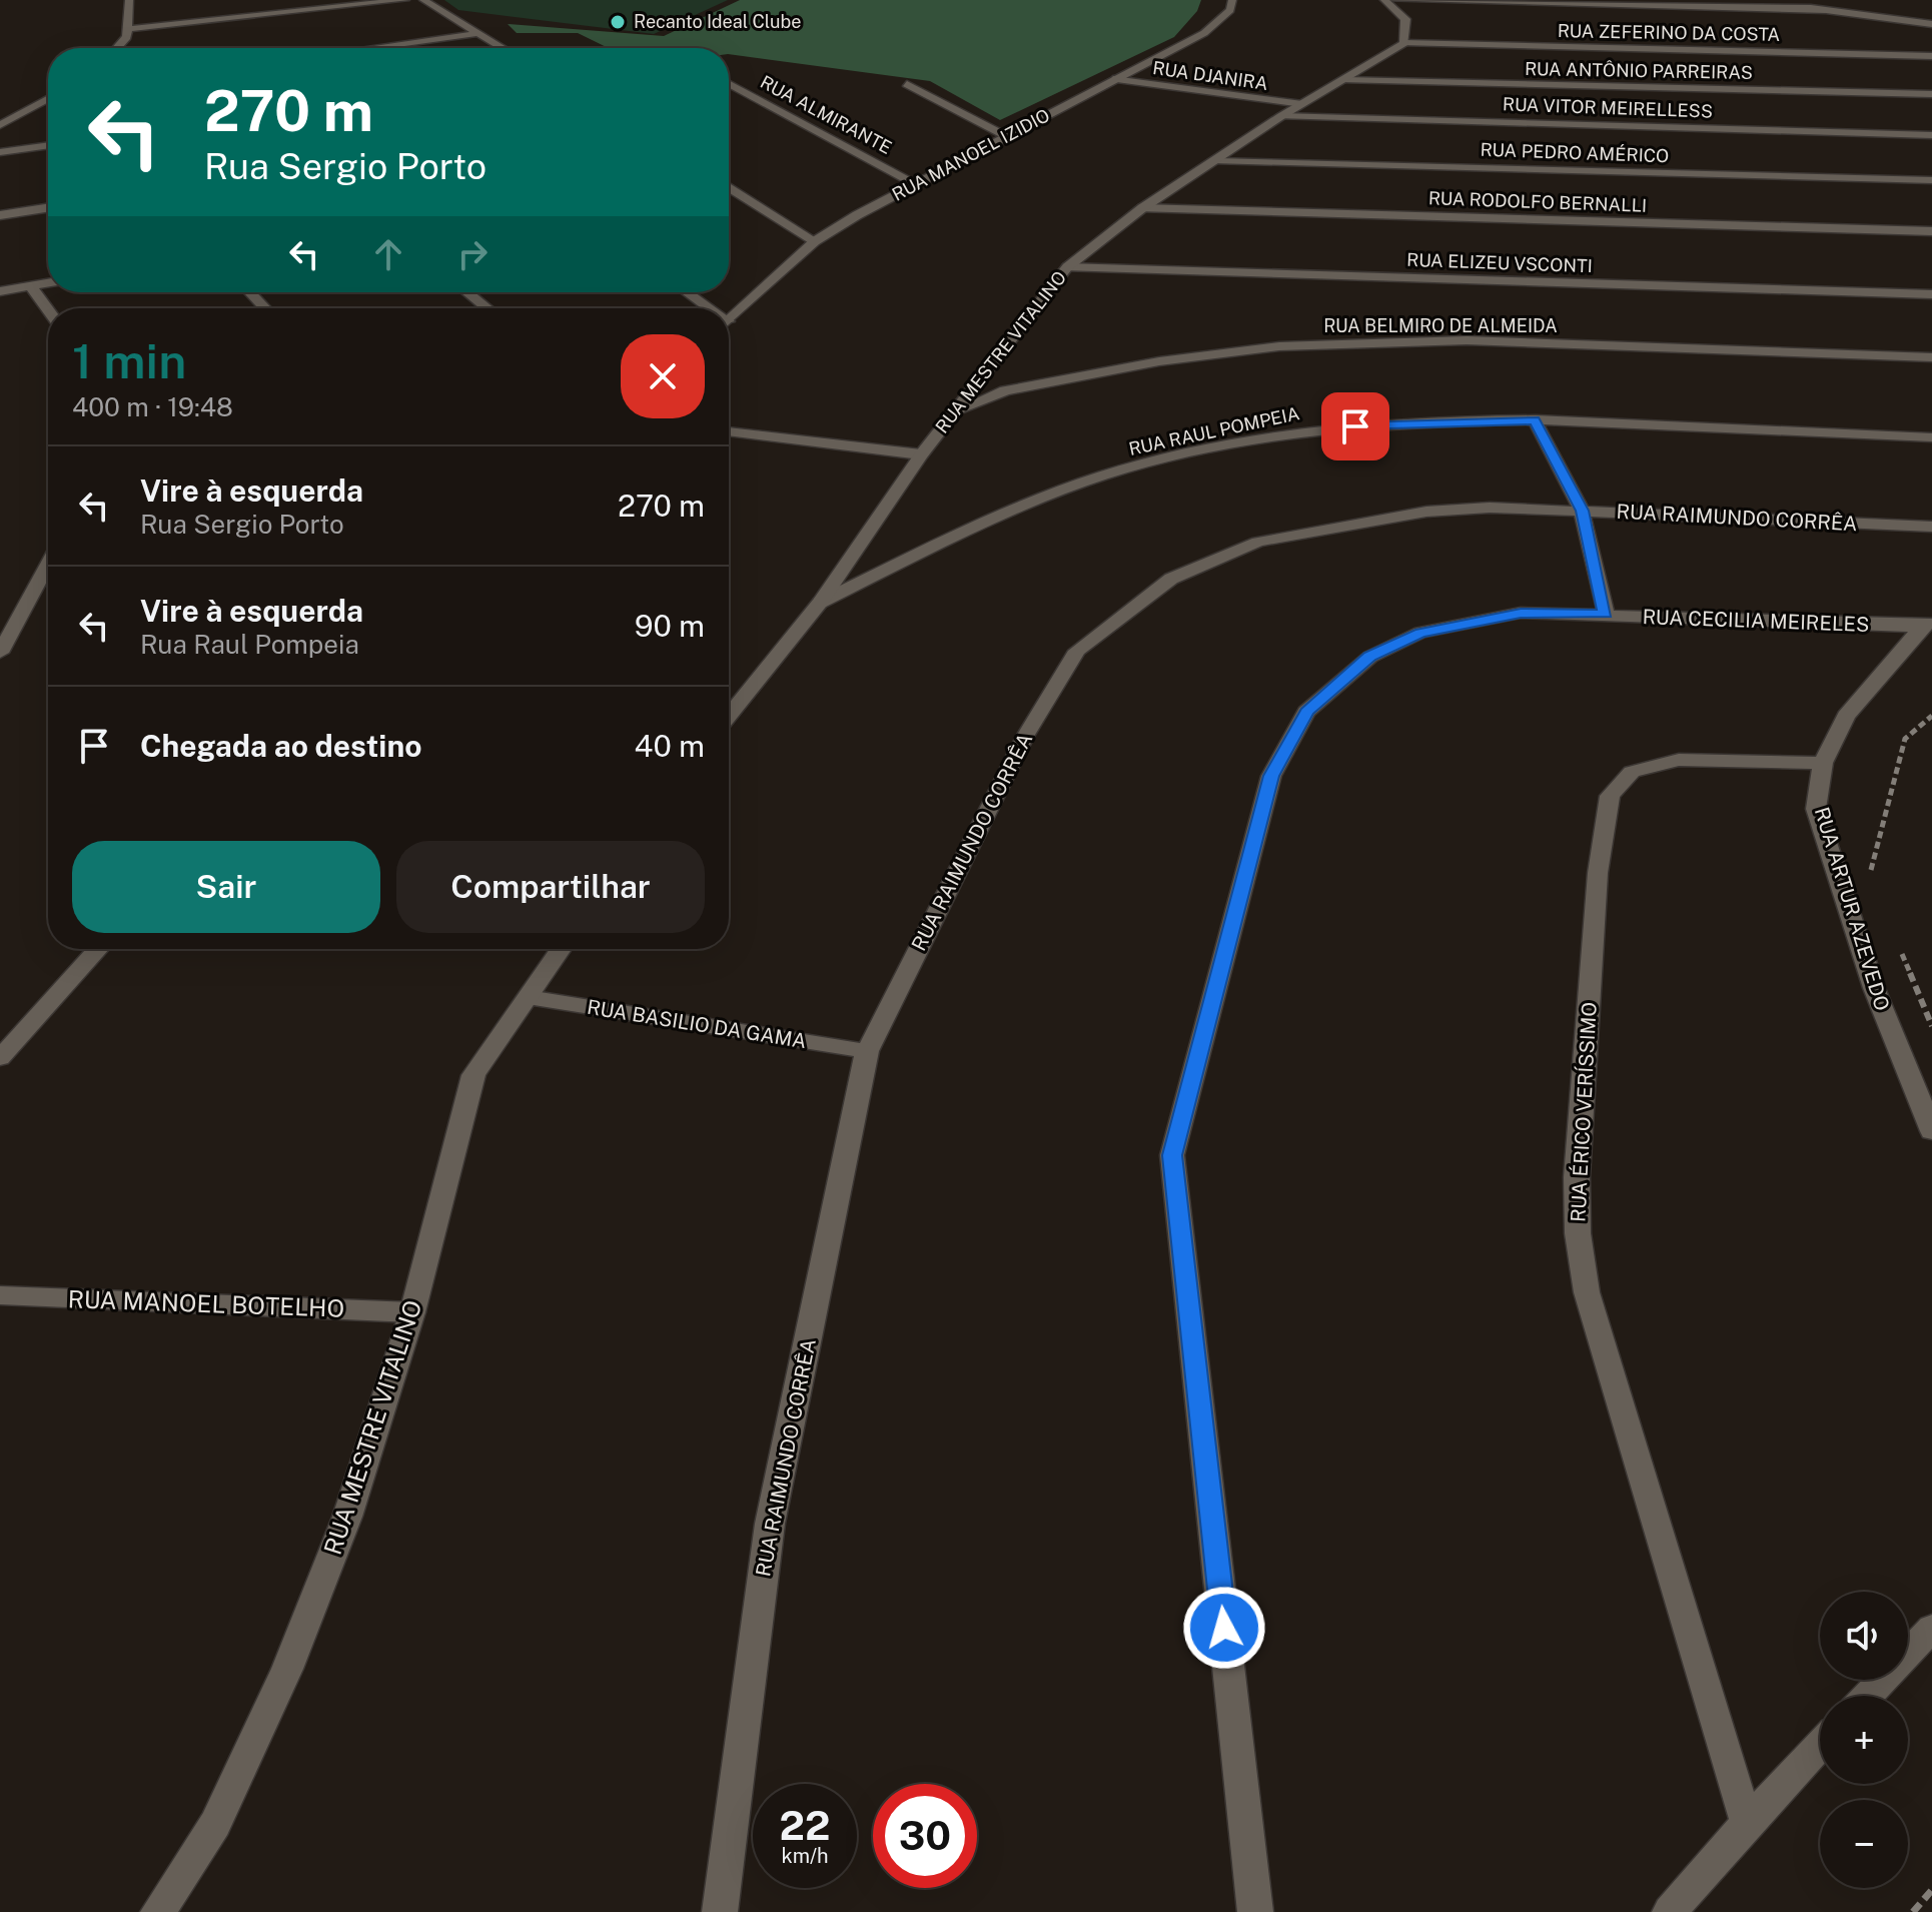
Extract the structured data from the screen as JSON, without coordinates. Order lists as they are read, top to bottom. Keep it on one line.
{"streets":{"street":["RUA ZEFERINO DA COSTA","RUA ANTÔNIO PARREIRAS","RUA DJANIRA","RUA VITOR MEIRELLESS","RUA ALMIRANTE","RUA PEDRO AMÉRICO","RUA MANOEL IZIDIO","RUA RODOLFO BERNALLI","RUA ELIZEU VSCONTI","RUA BELMIRO DE ALMEIDA","RUA MESTRE VITALINO","RUA RAUL POMPEIA","RUA RAIMUNDO CORRÊA","RUA CECILIA MEIRELES","RUA ARTUR AZEVEDO","RUA BASILIO DA GAMA","RUA ÉRICO VERÍSSIMO","RUA MANOEL BOTELHO"]},"crossings":[["RUA ZEFERINO DA COSTA","RUA MESTRE VITALINO"],["RUA ANTÔNIO PARREIRAS","RUA MESTRE VITALINO"],["RUA DJANIRA","RUA MANOEL IZIDIO"],["RUA DJANIRA","RUA MESTRE VITALINO"],["RUA VITOR MEIRELLESS","RUA MESTRE VITALINO"],["RUA ALMIRANTE","RUA MANOEL IZIDIO"],["RUA PEDRO AMÉRICO","RUA MESTRE VITALINO"],["RUA RODOLFO BERNALLI","RUA MESTRE VITALINO"],["RUA ELIZEU VSCONTI","RUA MESTRE VITALINO"],["RUA BELMIRO DE ALMEIDA","RUA MESTRE VITALINO"],["RUA MESTRE VITALINO","RUA RAUL POMPEIA"],["RUA MESTRE VITALINO","RUA BASILIO DA GAMA"],["RUA MESTRE VITALINO","RUA MANOEL BOTELHO"],["RUA RAIMUNDO CORRÊA","RUA BASILIO DA GAMA"],["RUA CECILIA MEIRELES","RUA ARTUR AZEVEDO"],["RUA ARTUR AZEVEDO","RUA ÉRICO VERÍSSIMO"]],"places":["Recanto Ideal Clube"],"page":{"turn":["270 m","Rua Sergio Porto"],"heading":["1 min","400 m · 19:48"],"list":[{"name":"Vire à esquerda","note":"Rua Sergio Porto","value":"270 m"},{"name":"Vire à esquerda","note":"Rua Raul Pompeia","value":"90 m"},{"name":"Chegada ao destino","value":"40 m"}],"buttons":["Sair","Compartilhar"],"map_buttons":["+","−"],"speed":"22 km/h","limit":"30"}}
